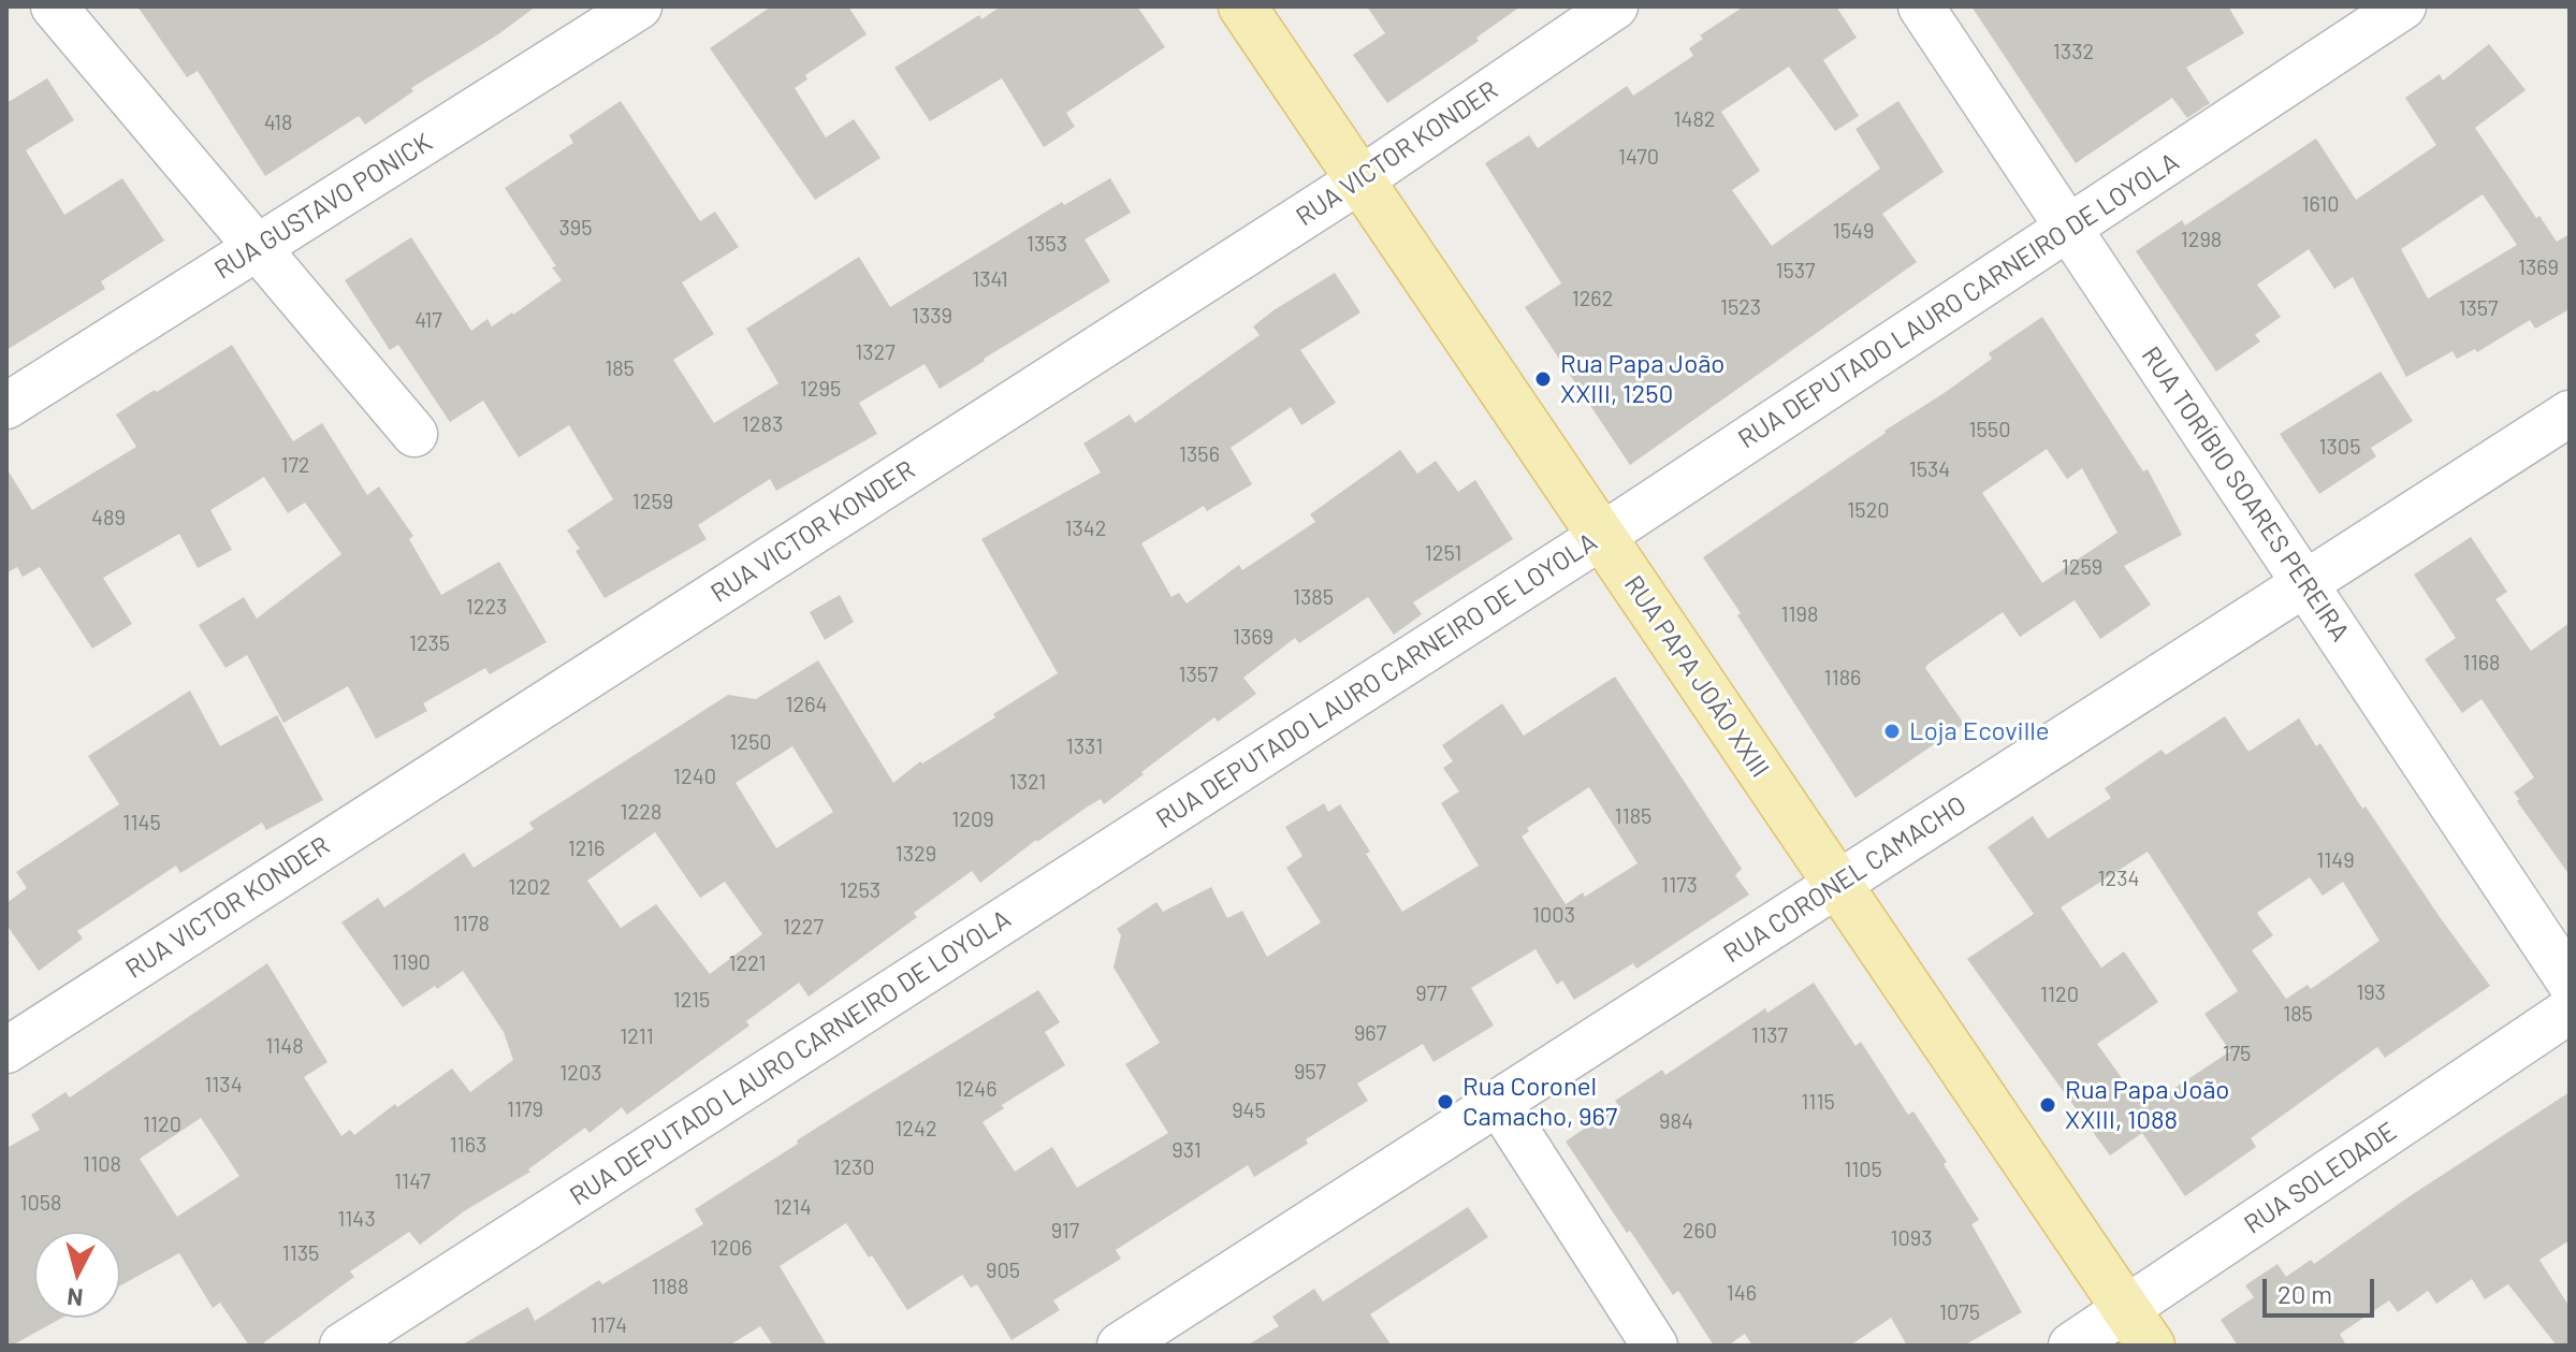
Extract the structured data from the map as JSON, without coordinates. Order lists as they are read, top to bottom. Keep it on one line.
{"streets":{"main road":["RUA PAPA JOÃO XXIII"],"street":["RUA VICTOR KONDER","RUA GUSTAVO PONICK","RUA DEPUTADO LAURO CARNEIRO DE LOYOLA","RUA TORÍBIO SOARES PEREIRA","RUA CORONEL CAMACHO","RUA SOLEDADE"]},"crossings":[["RUA VICTOR KONDER","RUA PAPA JOÃO XXIII"],["RUA DEPUTADO LAURO CARNEIRO DE LOYOLA","RUA TORÍBIO SOARES PEREIRA"],["RUA DEPUTADO LAURO CARNEIRO DE LOYOLA","RUA PAPA JOÃO XXIII"],["RUA TORÍBIO SOARES PEREIRA","RUA CORONEL CAMACHO"],["RUA PAPA JOÃO XXIII","RUA CORONEL CAMACHO"],["RUA PAPA JOÃO XXIII","RUA SOLEDADE"]],"places":["Rua Papa João XXIII, 1250","Loja Ecoville","Rua Coronel Camacho, 967","Rua Papa João XXIII, 1088"],"house_numbers":["1332","1482","418","1470","1610","395","1549","1298","1353","1369","1537","1341","1262","1523","1357","1339","417","1327","185","1295","1283","1550","1305","1356","172","1534","1259","1520","489","1342","1251","1259","1385","1223","1198","1369","1235","1168","1357","1186","1264","1250","1331","1240","1321","1228","1185","1209","1145","1216","1329","1149","1234","1173","1202","1253","1003","1178","1227","1190","1221","193","977","1120","1215","185","967","1137","1211","1148","175","957","1203","1134","1246","1115","1179","945","984","1120","1242","1163","931","1108","1230","1105","1147","1058","1214","1143","917","260","1093","1206","1135","905","1188","146","1075","1174"],"scale_bar":"20 m","north":"bottom"}
